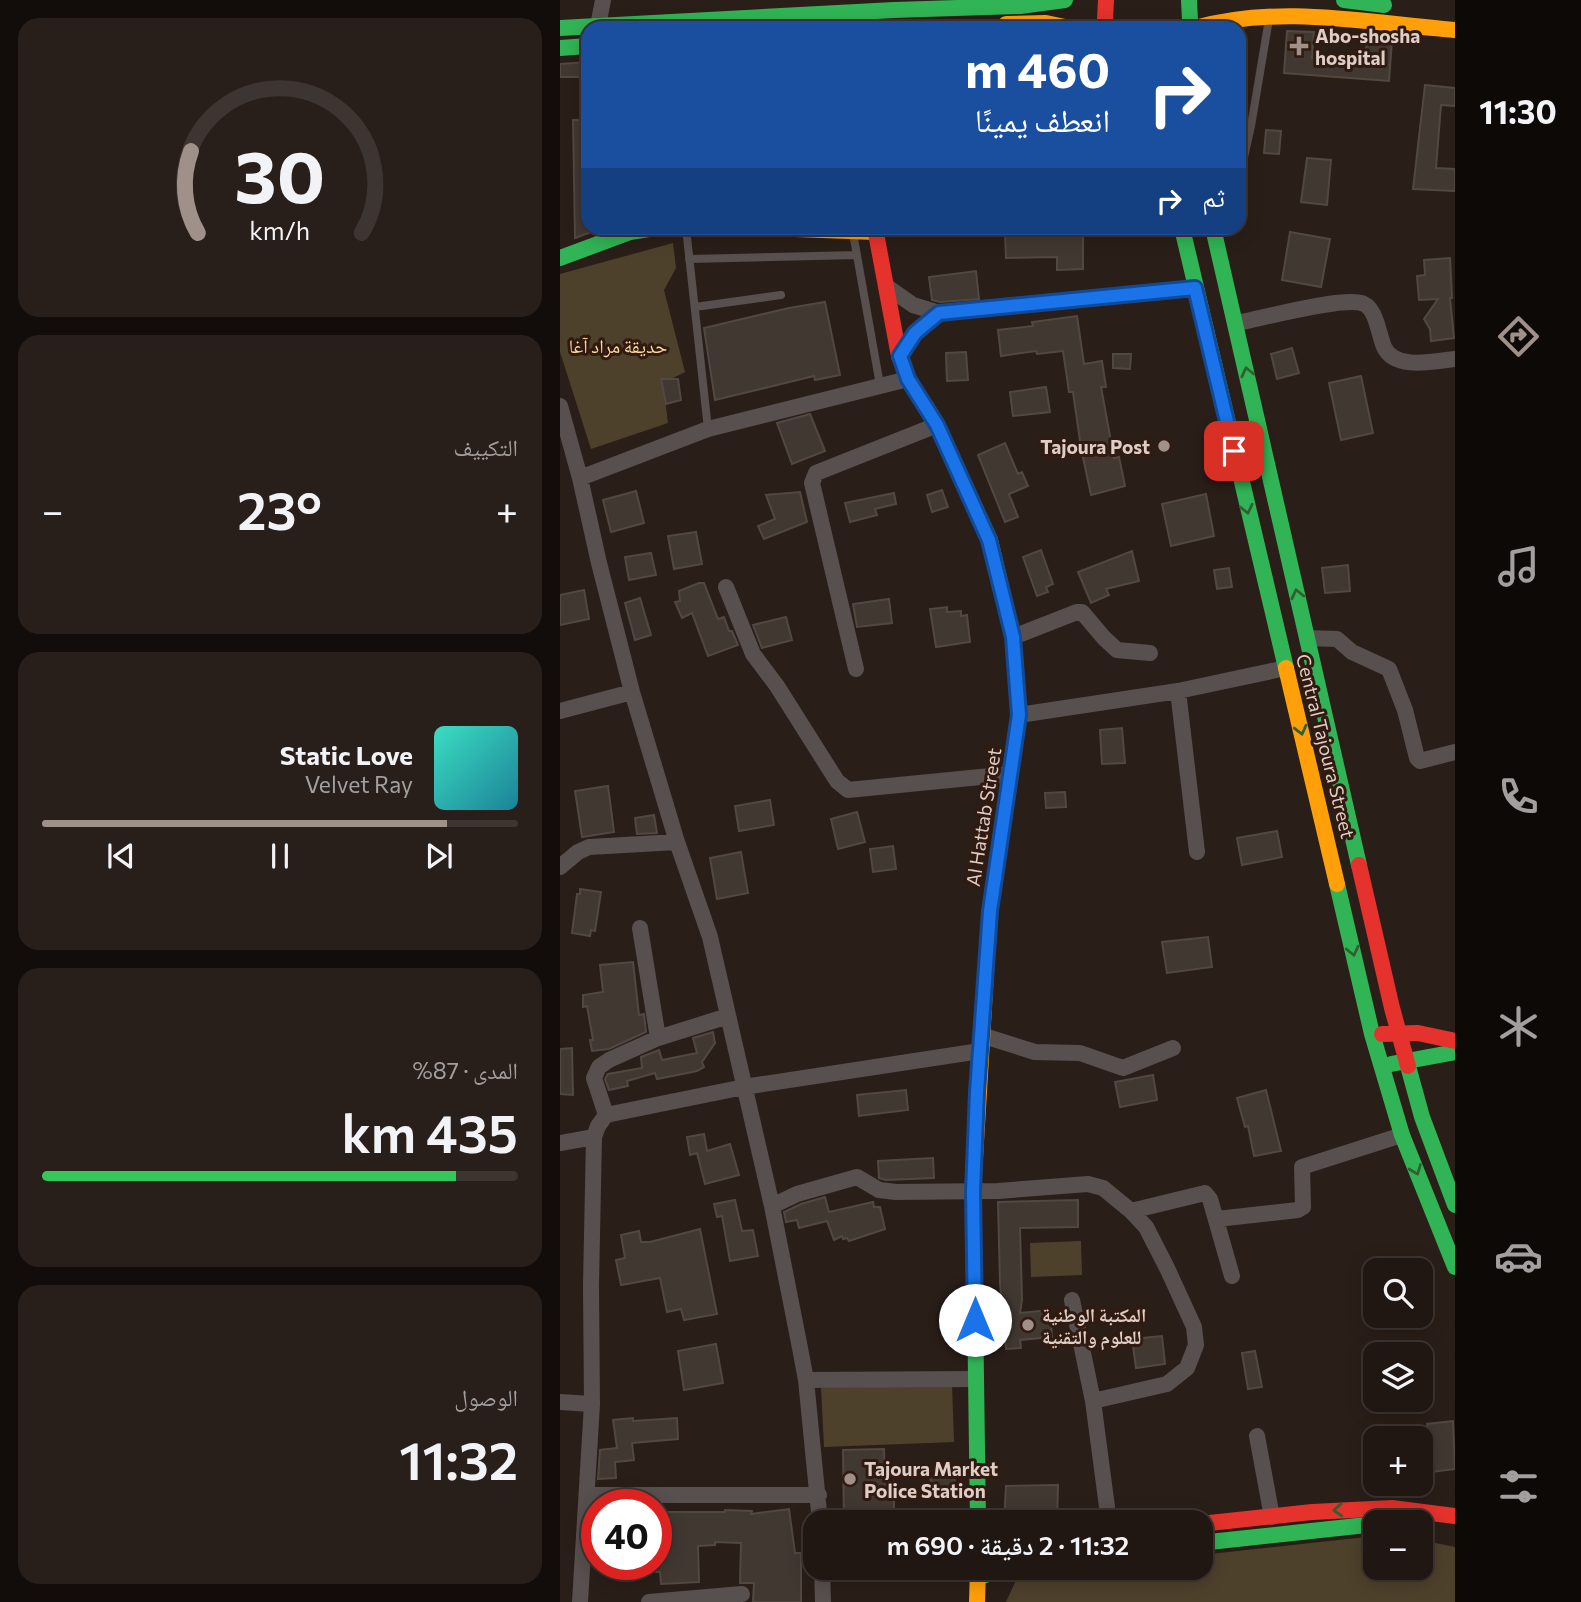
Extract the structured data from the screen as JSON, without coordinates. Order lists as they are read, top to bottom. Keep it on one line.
{"streets":{"main road":["Central Tajoura Street","Al Hattab Street"]},"parks":["حديقة مراد آغا"],"places":{"health":["Abo-shosha hospital"],"other":["Tajoura Post","المكتبة الوطنية للعلوم والتقنية","Tajoura Market Police Station"]},"page":{"tabs":"11:30","turn":["460 m","انعطف يمينًا"],"then":"ثم","tile":["التكييف",["المدى · 87%","435 km"],["الوصول","11:32"]],"heat":["−","23°","+"],"song":["Static Love","Velvet Ray"],"map_buttons":["+","−"],"limit":"40","trip":"11:32 · 2 دقيقة · 690 m","gauge":["30","km/h"]}}
